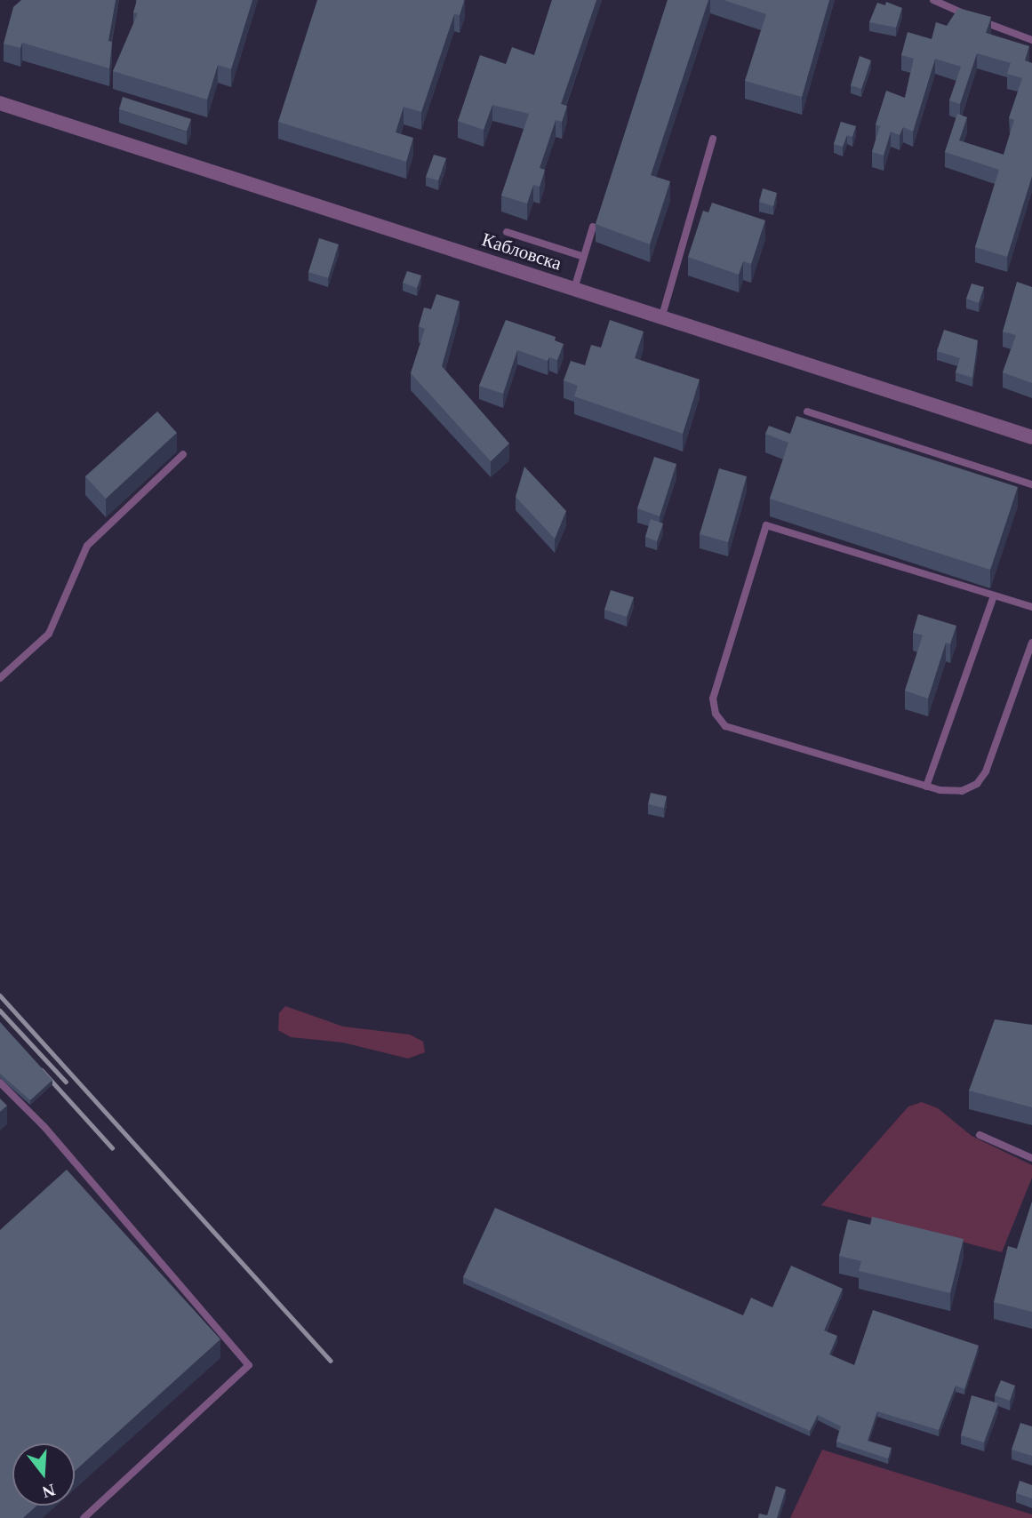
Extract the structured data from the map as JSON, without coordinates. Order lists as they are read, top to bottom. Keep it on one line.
{"streets":{"street":["Кабловска"]},"north":"bottom"}
